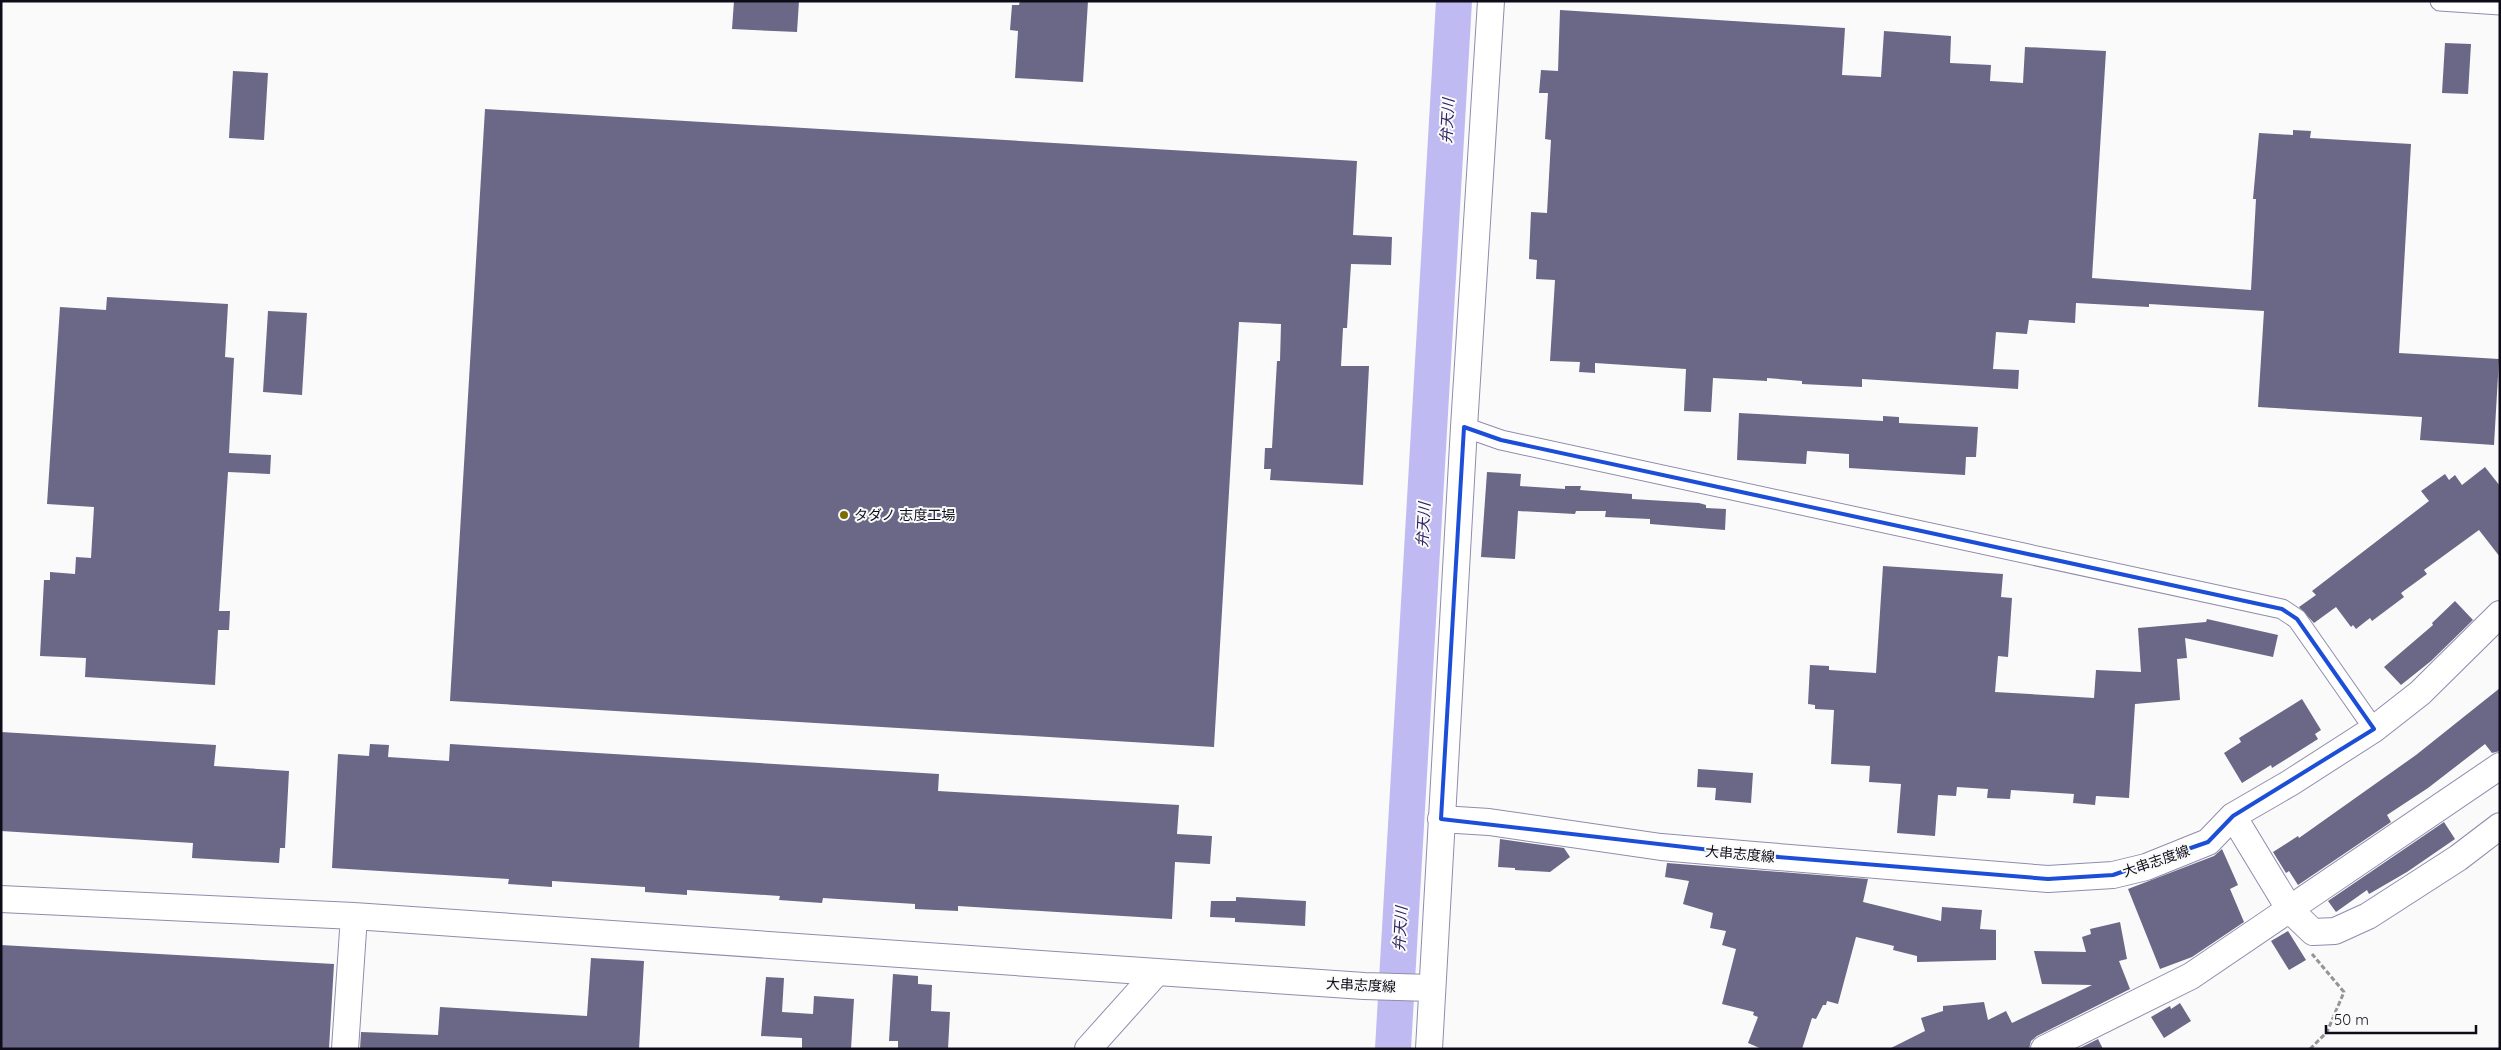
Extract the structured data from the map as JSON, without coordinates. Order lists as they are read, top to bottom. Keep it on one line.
{"streets":{"street":["大串志度線"]},"water":["弁天川"],"places":["タダノ 志度工場"],"scale_bar":"50 m"}
